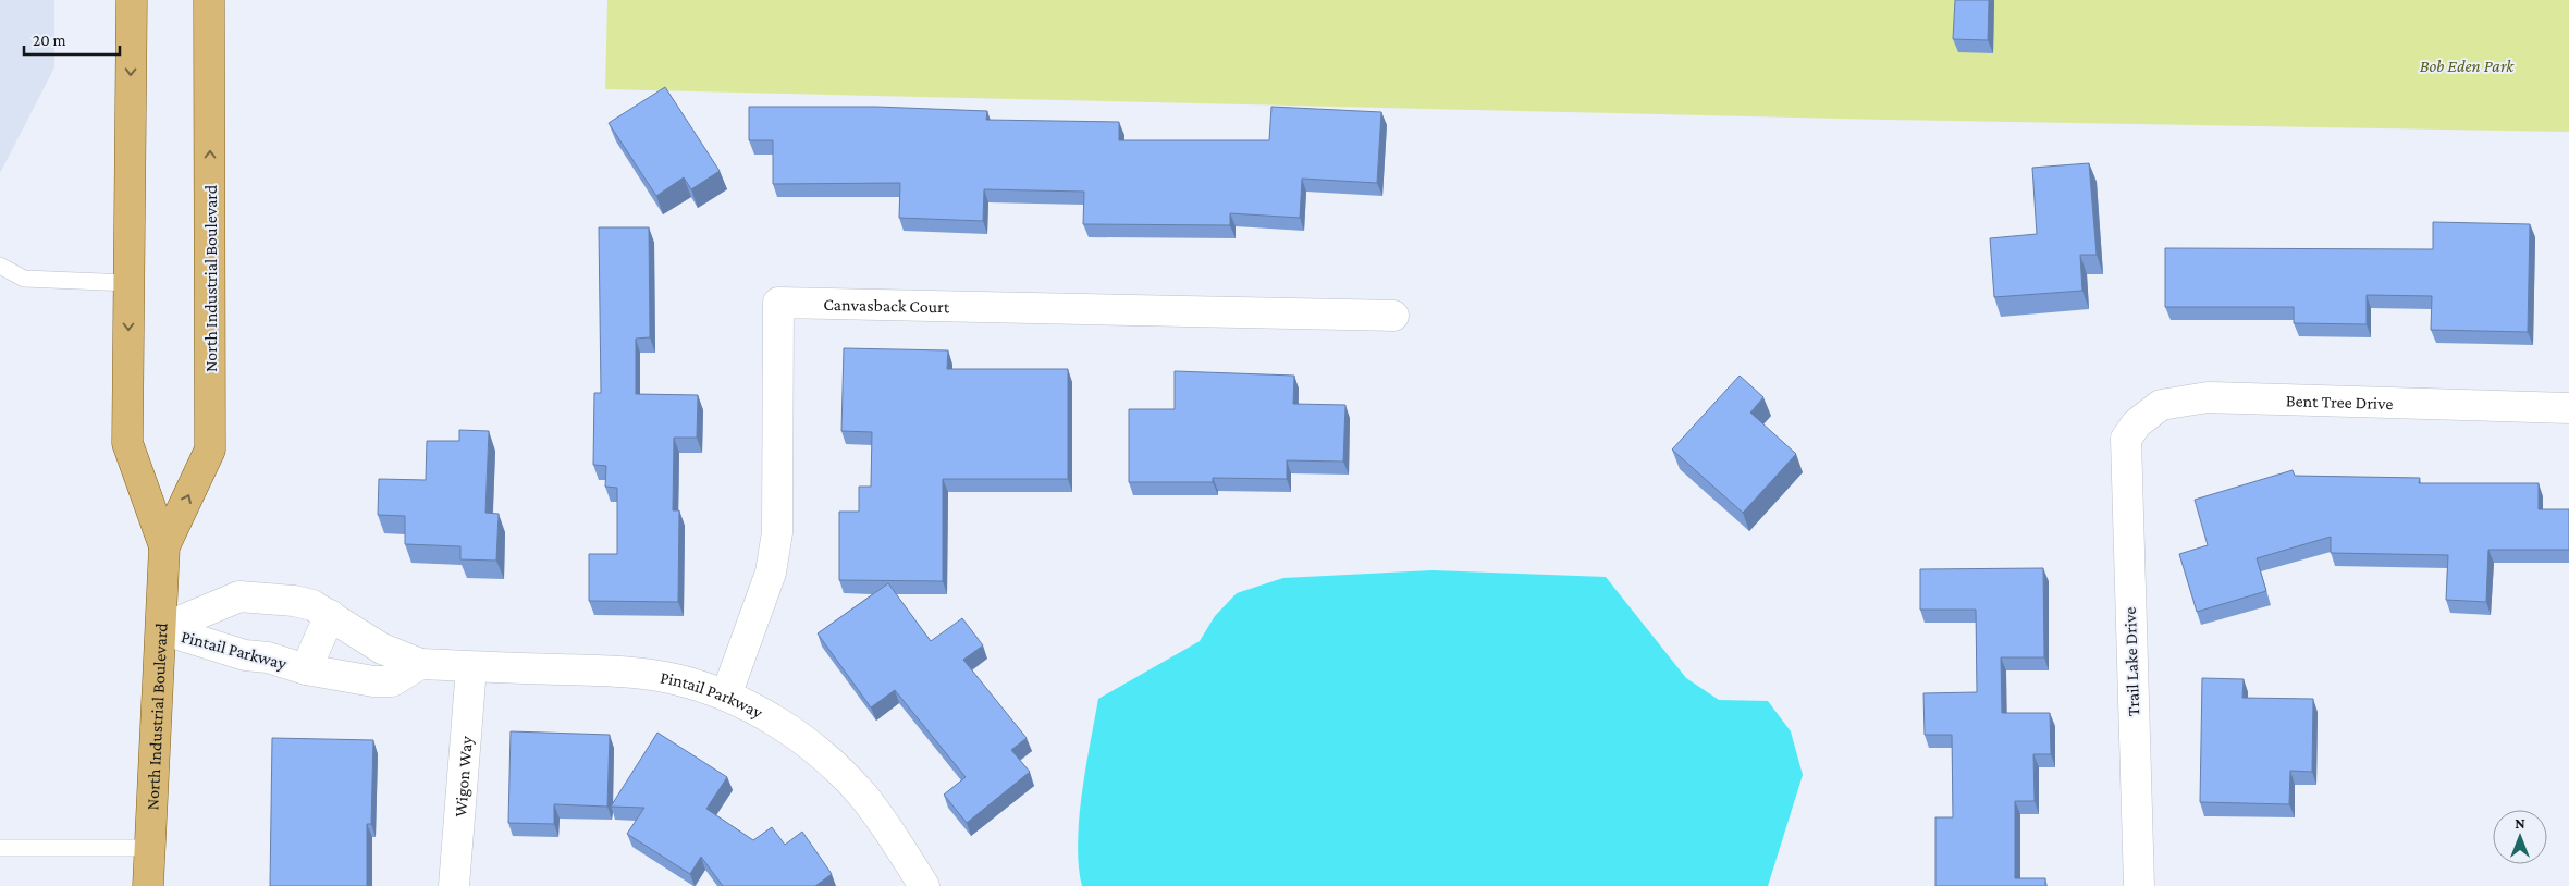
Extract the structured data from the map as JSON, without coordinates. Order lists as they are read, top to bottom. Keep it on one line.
{"streets":{"main road":["North Industrial Boulevard"],"street":["Canvasback Court","Bent Tree Drive","Pintail Parkway","Trail Lake Drive","Wigon Way"]},"crossings":[["North Industrial Boulevard","Pintail Parkway"],["Canvasback Court","Pintail Parkway"],["Bent Tree Drive","Trail Lake Drive"],["Pintail Parkway","Wigon Way"]],"parks":["Bob Eden Park"],"scale_bar":"20 m","north":"top"}
